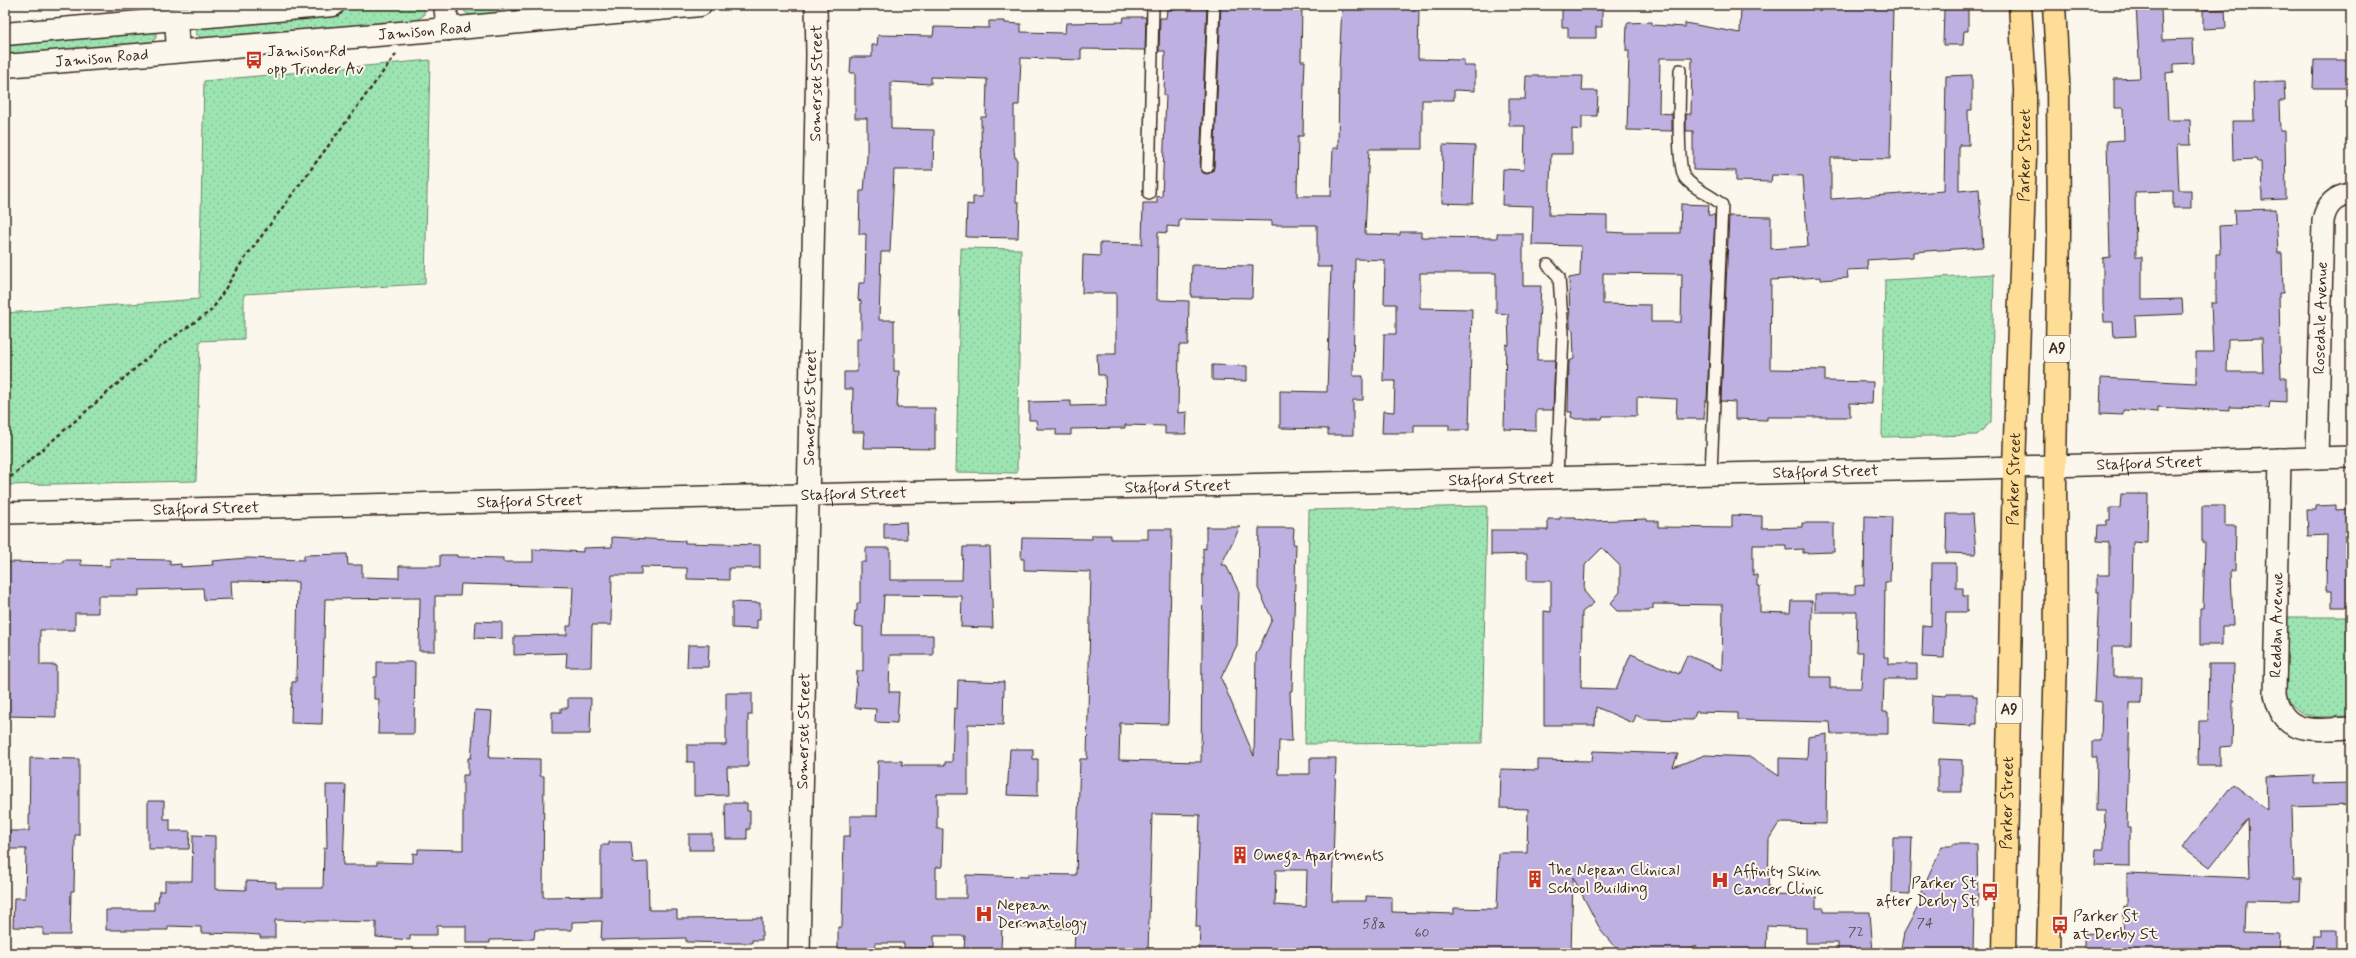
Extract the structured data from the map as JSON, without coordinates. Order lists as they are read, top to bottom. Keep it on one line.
{"streets":{"highway":["Parker Street","A9"],"main road":["Jamison Road"],"street":["Somerset Street","Rosedale Avenue","Stafford Street","Reddan Avenue"]},"crossings":[["Somerset Street","Stafford Street"],["Parker Street","Stafford Street"],["Rosedale Avenue","Stafford Street"],["A9","Stafford Street"],["Stafford Street","Reddan Avenue"]],"places":{"bus stop":["Jamison Rd opp Trinder Av","Parker St after Derby St","Parker St at Derby St"],"building":["Omega Apartments","The Nepean Clinical School Building"],"hospital":["Affinity Skin Cancer Clinic","Nepean Dermatology"]},"house_numbers":["74","58a","72","60"]}
